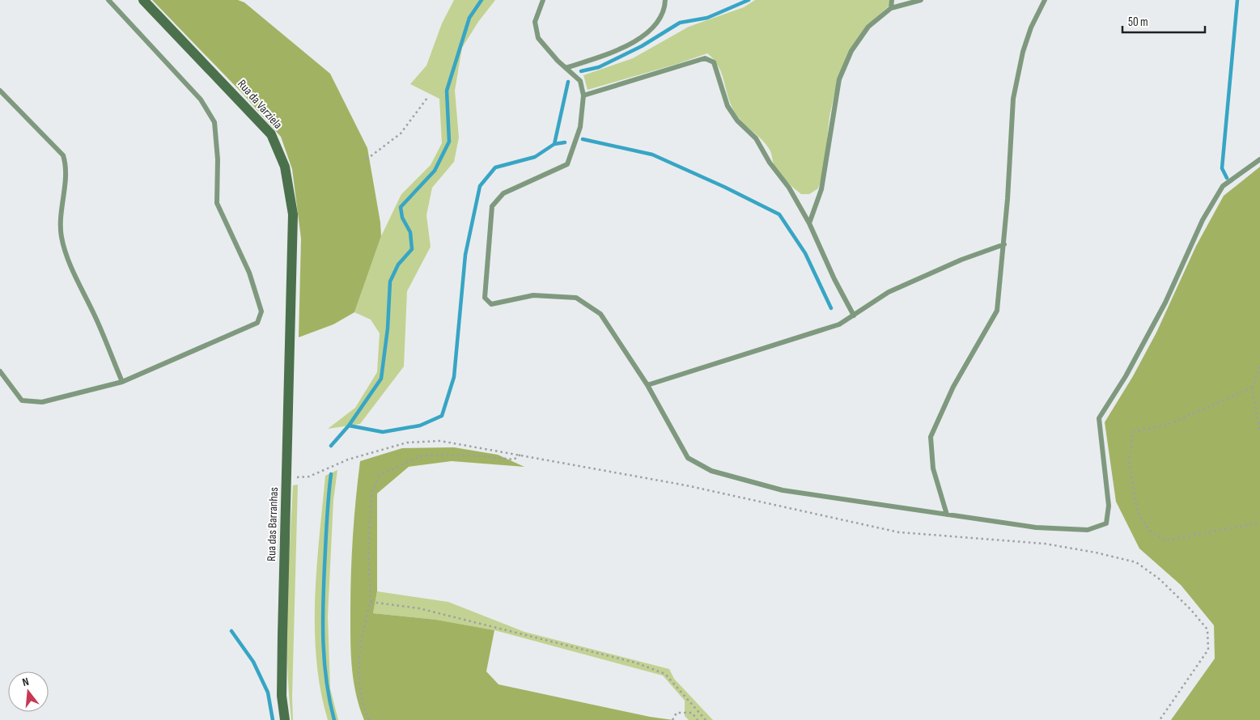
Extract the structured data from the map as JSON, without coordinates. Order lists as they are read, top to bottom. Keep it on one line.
{"streets":{"main road":["Rua da Varziela","Rua das Barranhas"]},"crossings":[["Rua da Varziela","Rua das Barranhas"]],"scale_bar":"50 m","north":"top"}
